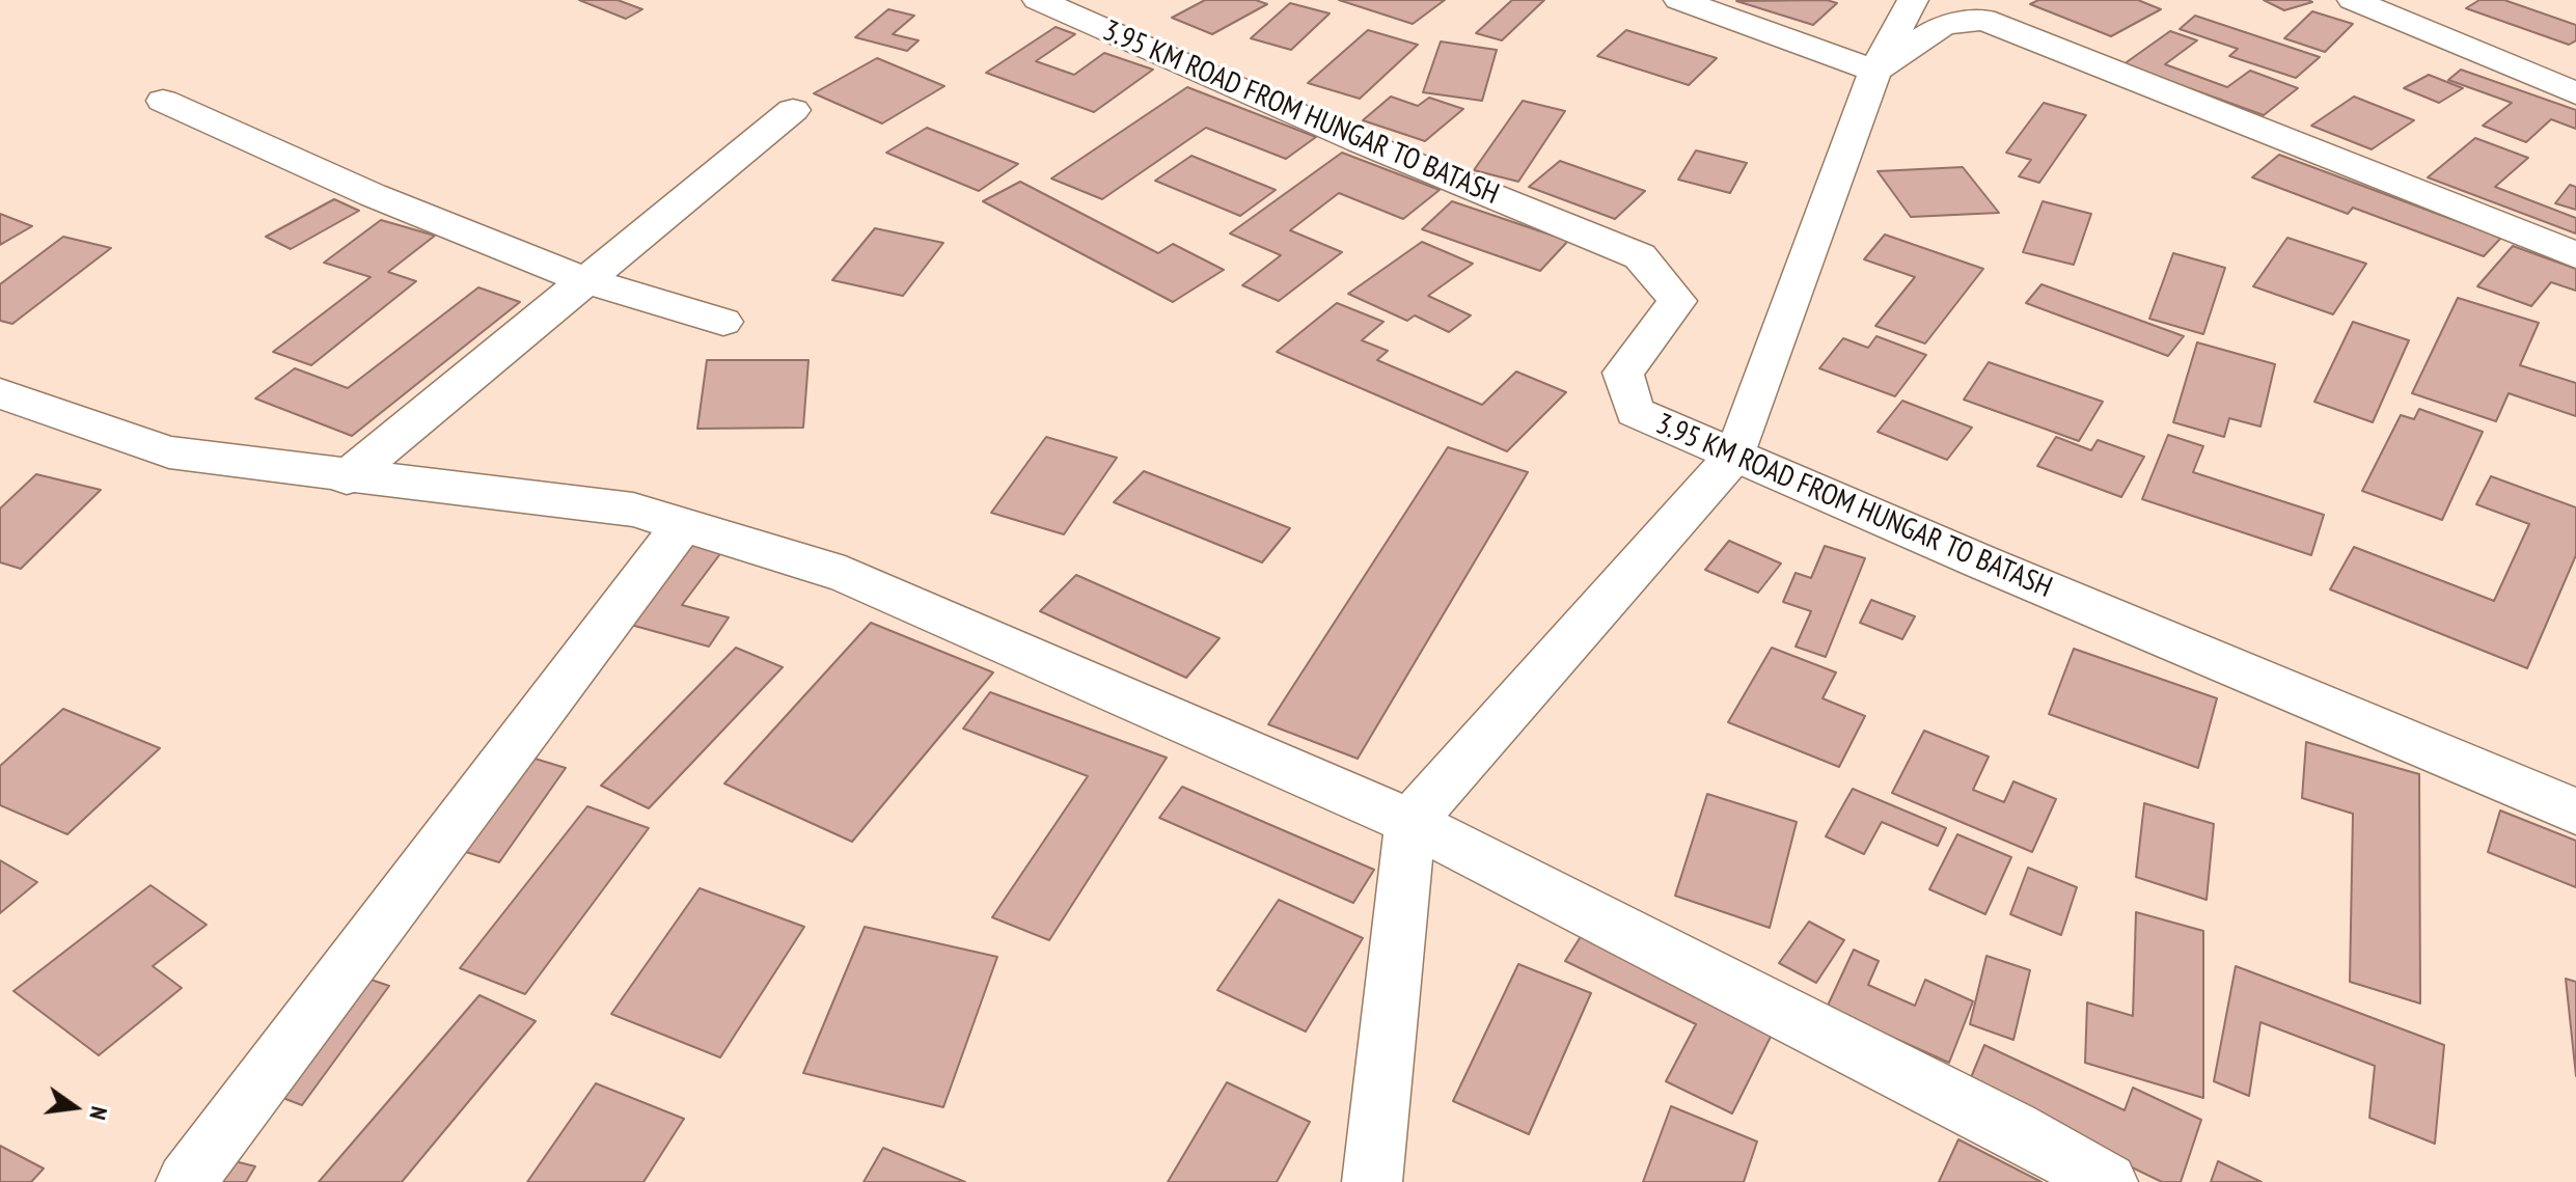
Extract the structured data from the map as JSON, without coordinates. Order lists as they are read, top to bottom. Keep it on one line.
{"streets":{"street":["3.95 KM ROAD FROM HUNGAR TO BATASH"]},"north":"right"}
